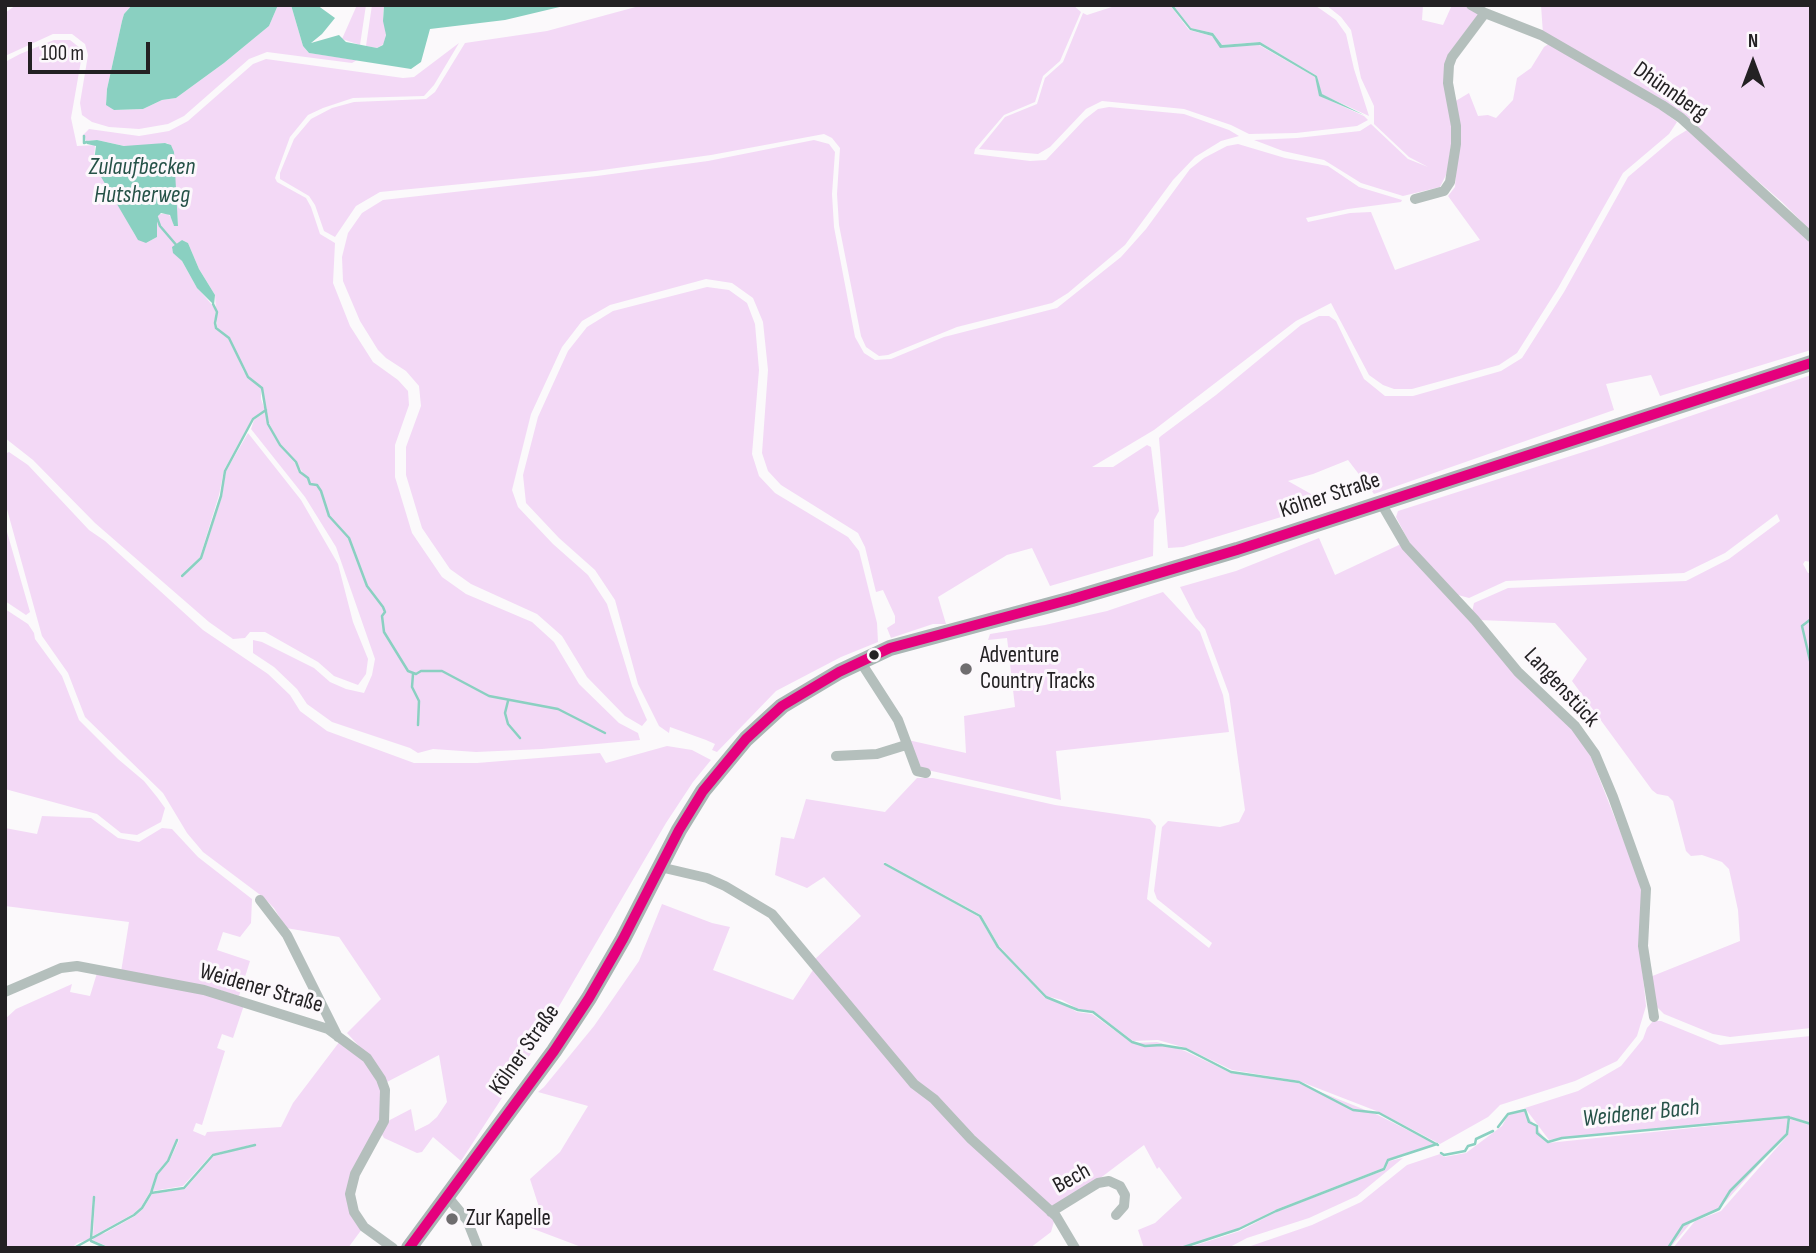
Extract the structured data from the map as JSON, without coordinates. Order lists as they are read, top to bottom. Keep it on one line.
{"streets":{"main road":["Kölner Straße"],"street":["Dhünnberg","Langenstück","Weidener Straße","Bech"]},"crossings":[["Kölner Straße","Langenstück"]],"water":["Zulaufbecken Hutsherweg","Weidener Bach"],"places":["Adventure Country Tracks","Zur Kapelle"],"scale_bar":"100 m","north":"top"}
